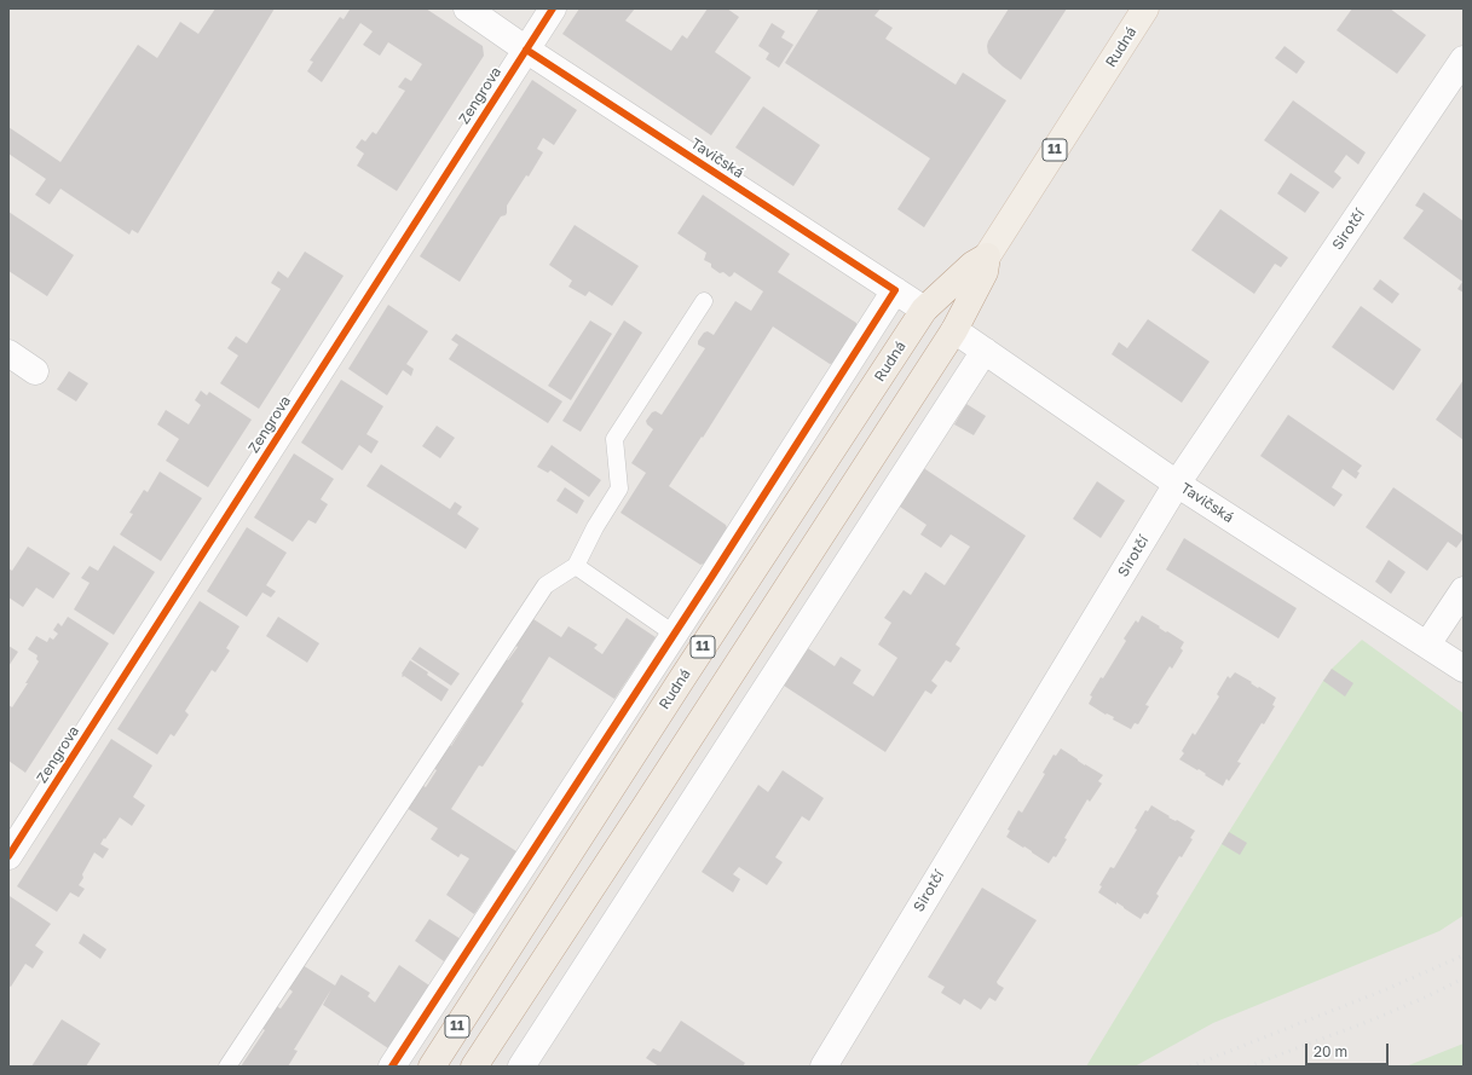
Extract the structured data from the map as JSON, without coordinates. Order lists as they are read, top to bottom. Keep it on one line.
{"streets":{"highway":["Rudná","11"],"street":["Zengrova","Tavičská","Sirotčí"]},"crossings":[["Rudná","Tavičská"],["Zengrova","Tavičská"],["Tavičská","Sirotčí"]],"scale_bar":"20 m"}
